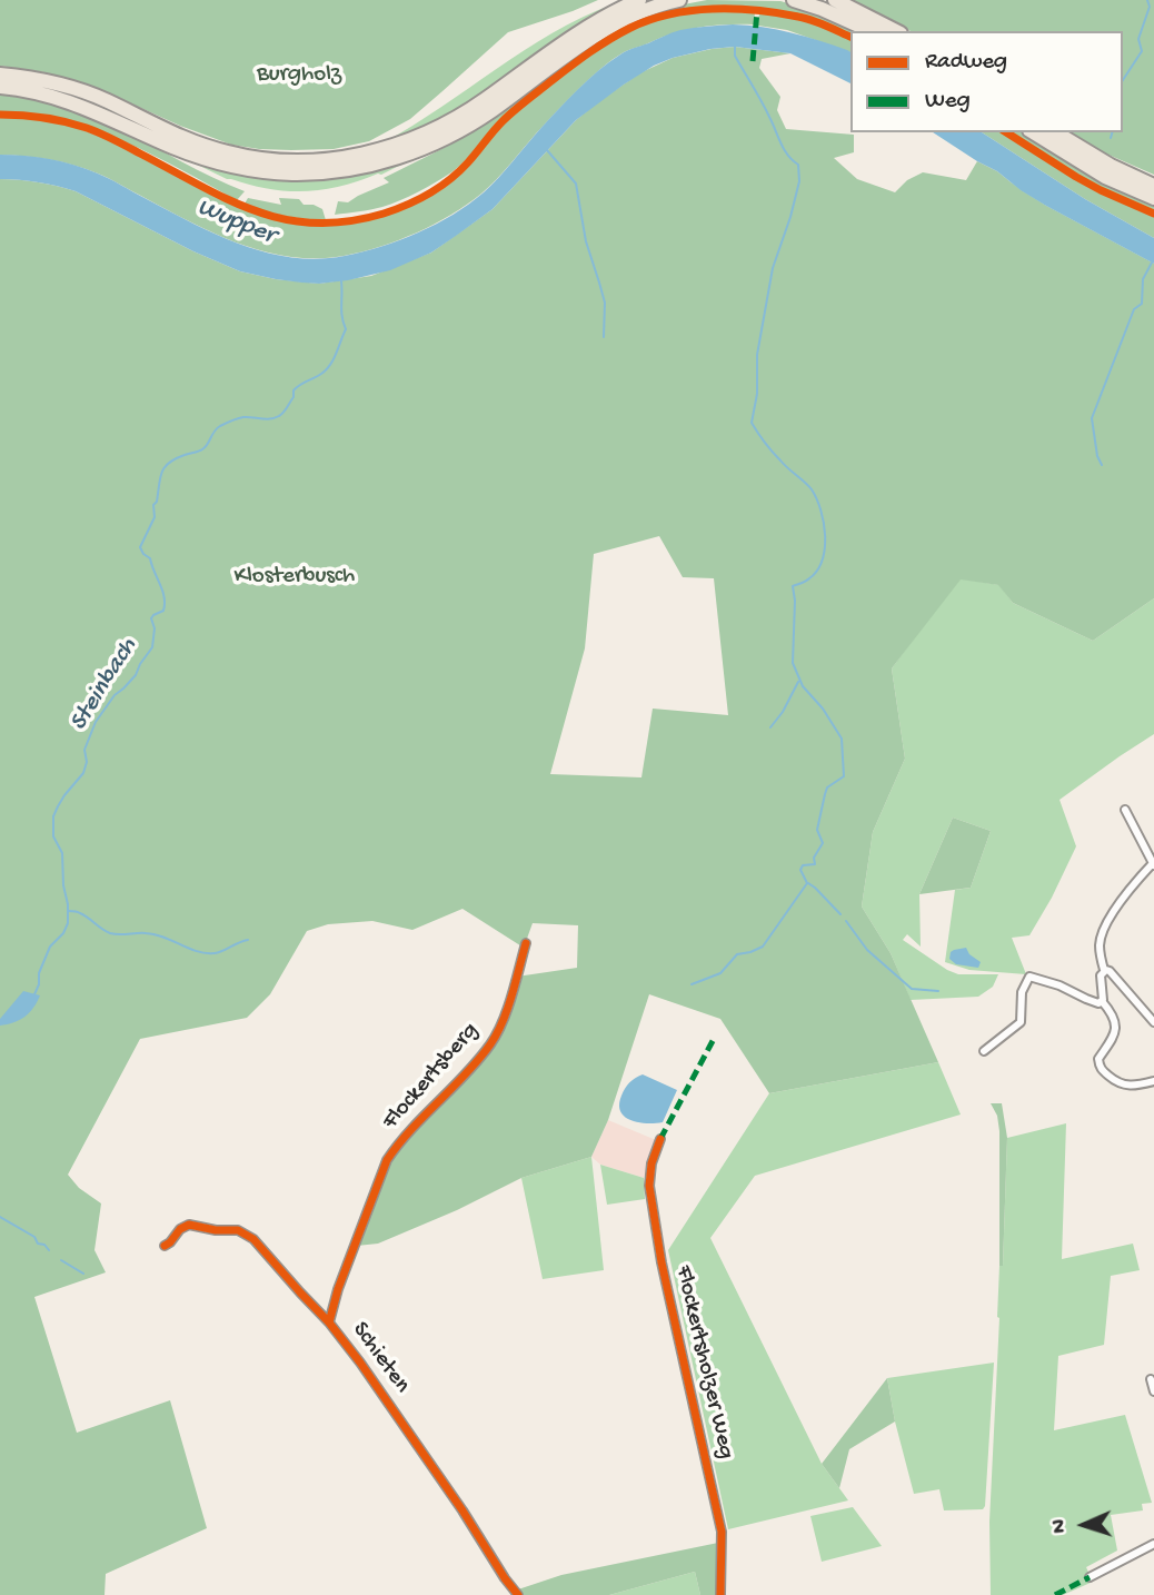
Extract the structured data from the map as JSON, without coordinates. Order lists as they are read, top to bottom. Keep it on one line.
{"streets":{"street":["Flockertsberg","Schieten","Flockertsholzer Weg"]},"crossings":[["Flockertsberg","Schieten"]],"water":["Wupper","Steinbach"],"parks":["Burgholz","Klosterbusch"],"legend":["Radweg","Weg"],"north":"left"}
